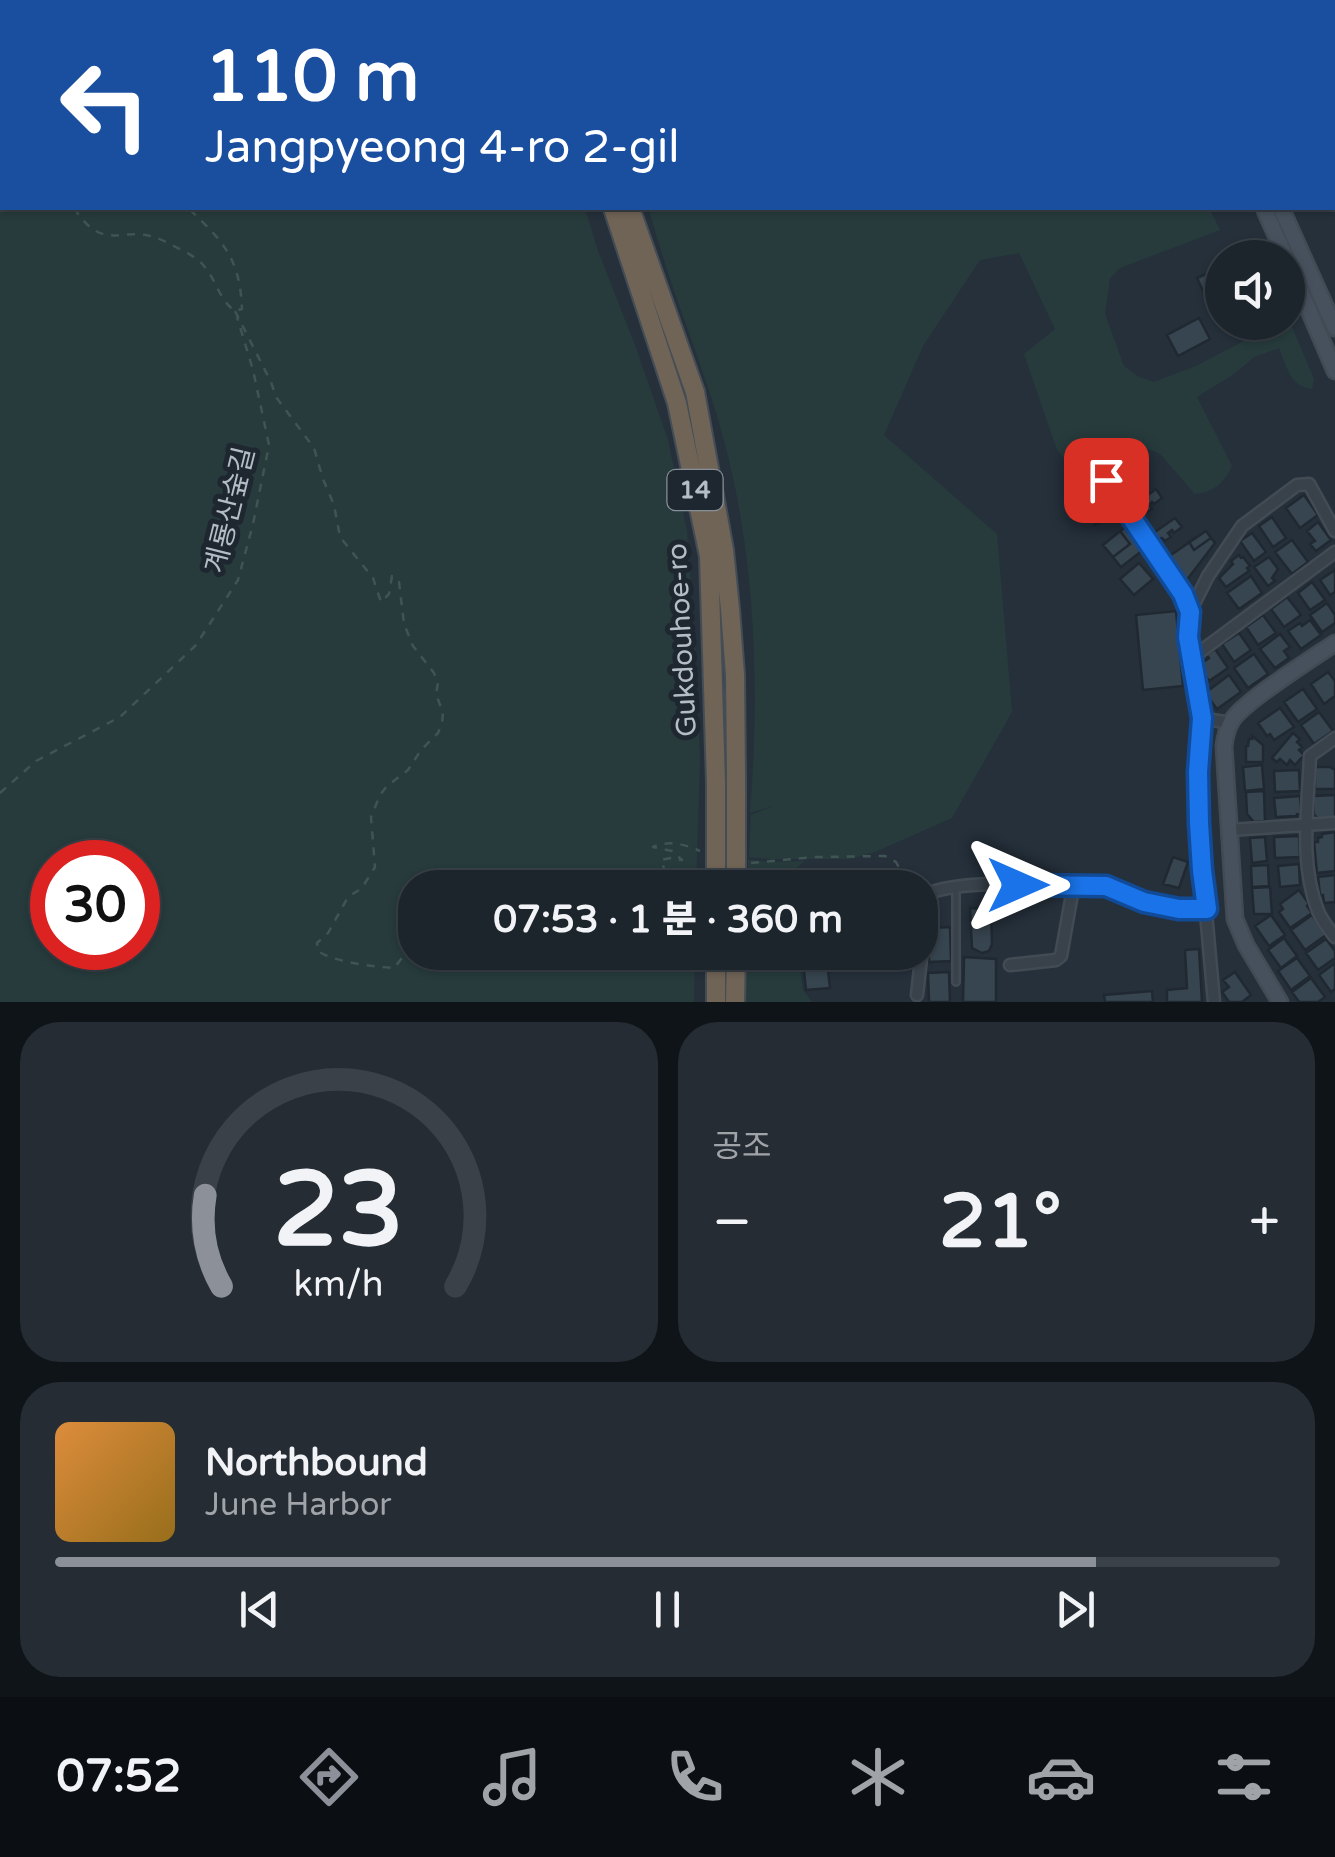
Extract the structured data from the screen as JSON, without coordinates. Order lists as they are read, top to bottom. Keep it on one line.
{"streets":{"highway":["14","Gukdouhoe-ro"],"path":["계룡산숲길"]},"crossings":[["14","Gukdouhoe-ro"]],"page":{"turn":["110 m","Jangpyeong 4-ro 2-gil"],"limit":"30","trip":"07:53 · 1 분 · 360 m","tile":"공조","heat":["−","21°","+"],"song":["Northbound","June Harbor"],"tabs":"07:52","gauge":["23","km/h"]}}
